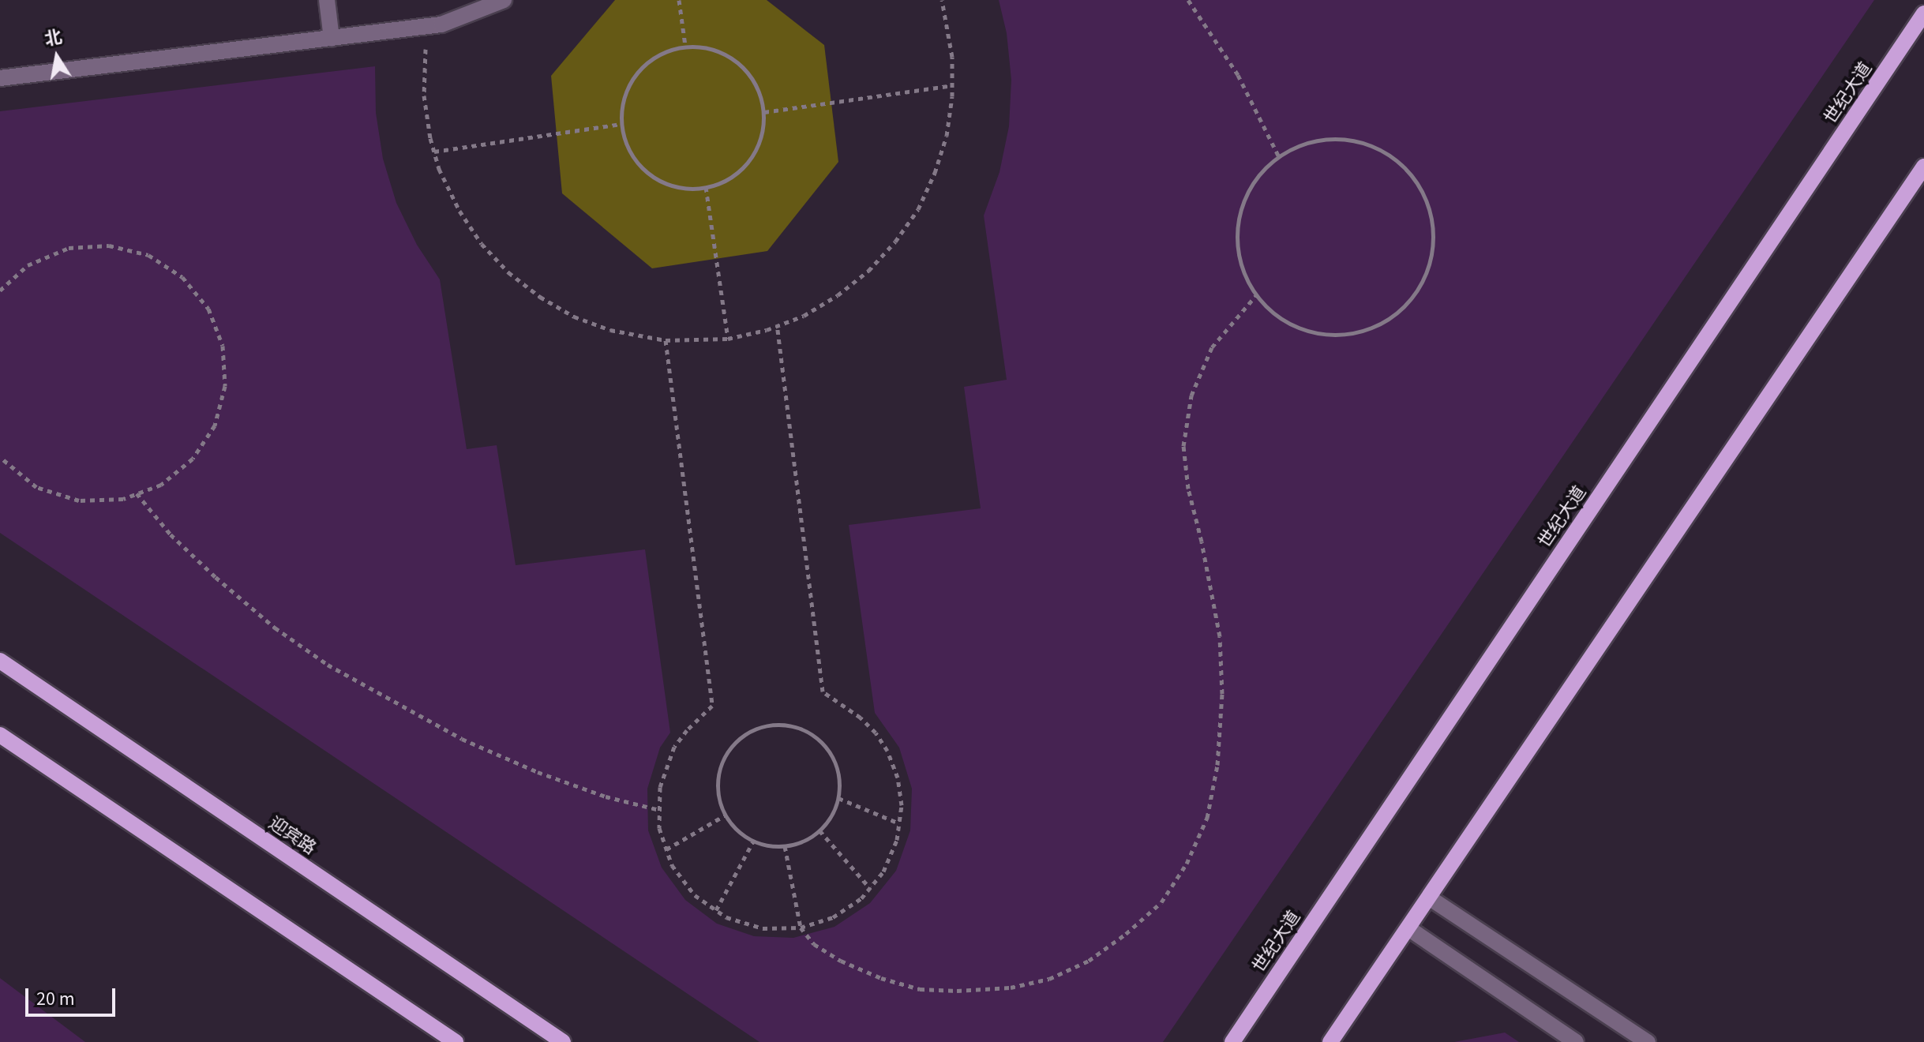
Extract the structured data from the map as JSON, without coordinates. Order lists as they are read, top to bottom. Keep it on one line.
{"streets":{"main road":["世纪大道","迎宾路"]},"scale_bar":"20 m","north":"top"}
